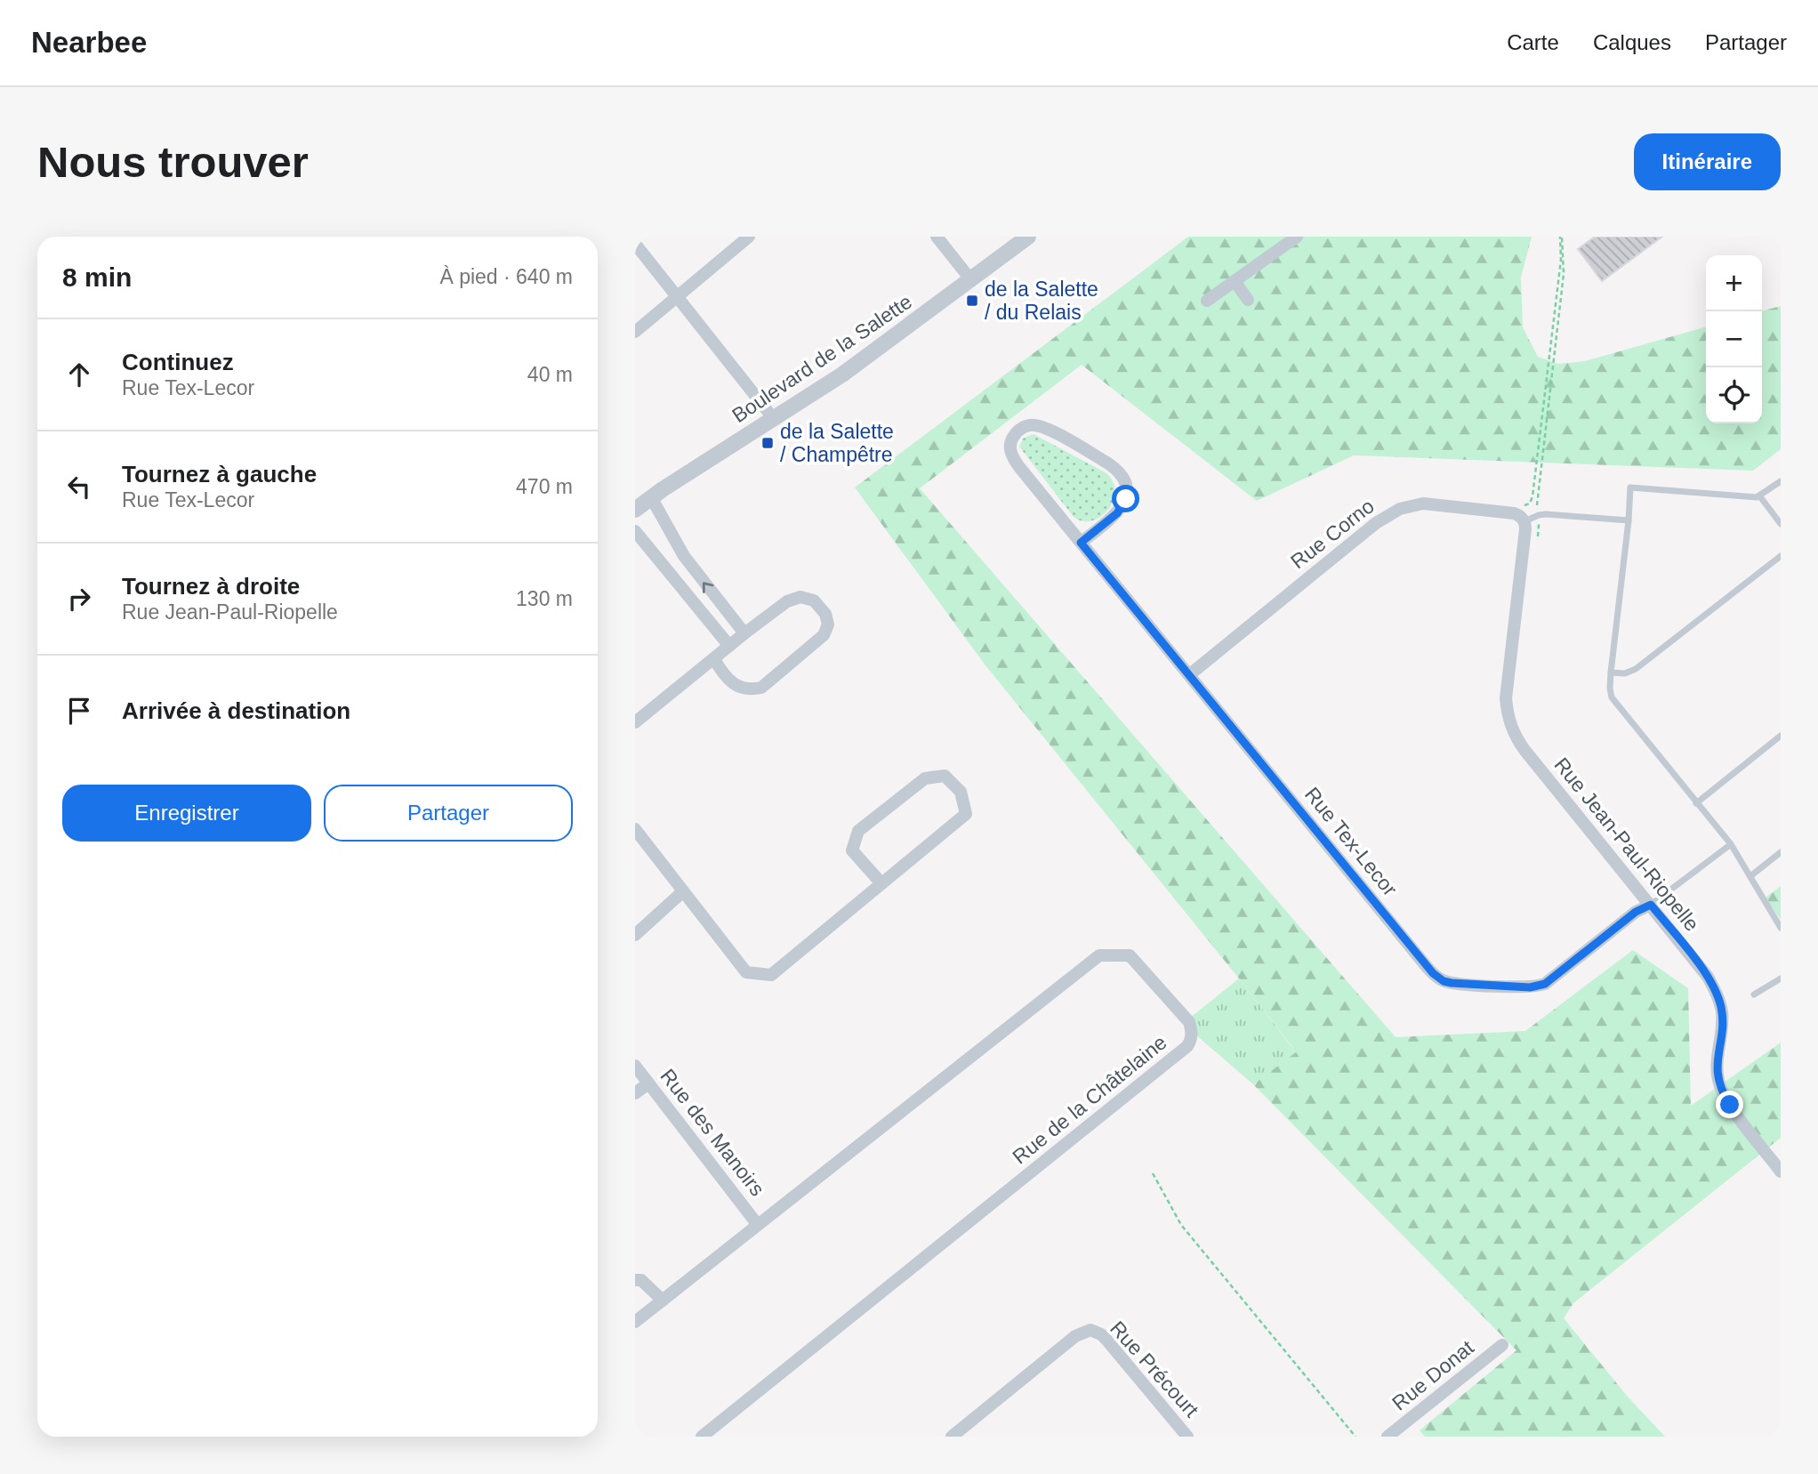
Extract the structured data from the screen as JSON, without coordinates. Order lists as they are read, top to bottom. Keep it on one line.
{"streets":{"street":["Boulevard de la Salette","Rue Corno","Rue Tex-Lecor","Rue Jean-Paul-Riopelle","Rue de la Châtelaine","Rue des Manoirs","Rue Précourt","Rue Donat"]},"crossings":[["Rue Corno","Rue Tex-Lecor"],["Rue Corno","Rue Jean-Paul-Riopelle"],["Rue Tex-Lecor","Rue Jean-Paul-Riopelle"],["Rue de la Châtelaine","Rue des Manoirs"]],"places":{"transit":["de la Salette / du Relais","de la Salette / Champêtre"]},"page":{"header":"Nearbee","nav":["Carte","Calques","Partager"],"buttons":["Itinéraire",["Enregistrer","Partager"]],"title":"Nous trouver","heading":["8 min","À pied · 640 m"],"map_buttons":["+","−"],"list":[["Continuez","Rue Tex-Lecor","40 m"],["Tournez à gauche","Rue Tex-Lecor","470 m"],["Tournez à droite","Rue Jean-Paul-Riopelle","130 m"],"Arrivée à destination"]}}
